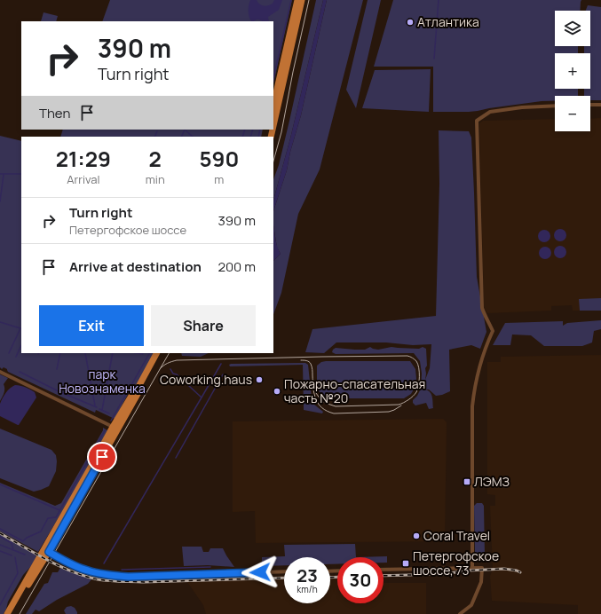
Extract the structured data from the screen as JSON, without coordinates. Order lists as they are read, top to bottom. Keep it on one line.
{"parks":["парк Новознаменка"],"places":{"other":["Атлантика","Coworking.haus","Пожарно-спасательная часть №20","Coral Travel"],"transit":["ЛЭМЗ","Петергофское шоссе, 73"]},"page":{"map_buttons":["+","−"],"turn":["390 m","Turn right"],"then":"Then","eta":["21:29","Arrival","2","min","590","m"],"list":[{"name":"Turn right","note":"Петергофское шоссе","value":"390 m"},{"name":"Arrive at destination","value":"200 m"}],"buttons":["Exit","Share"],"speed":"23 km/h","limit":"30"}}
